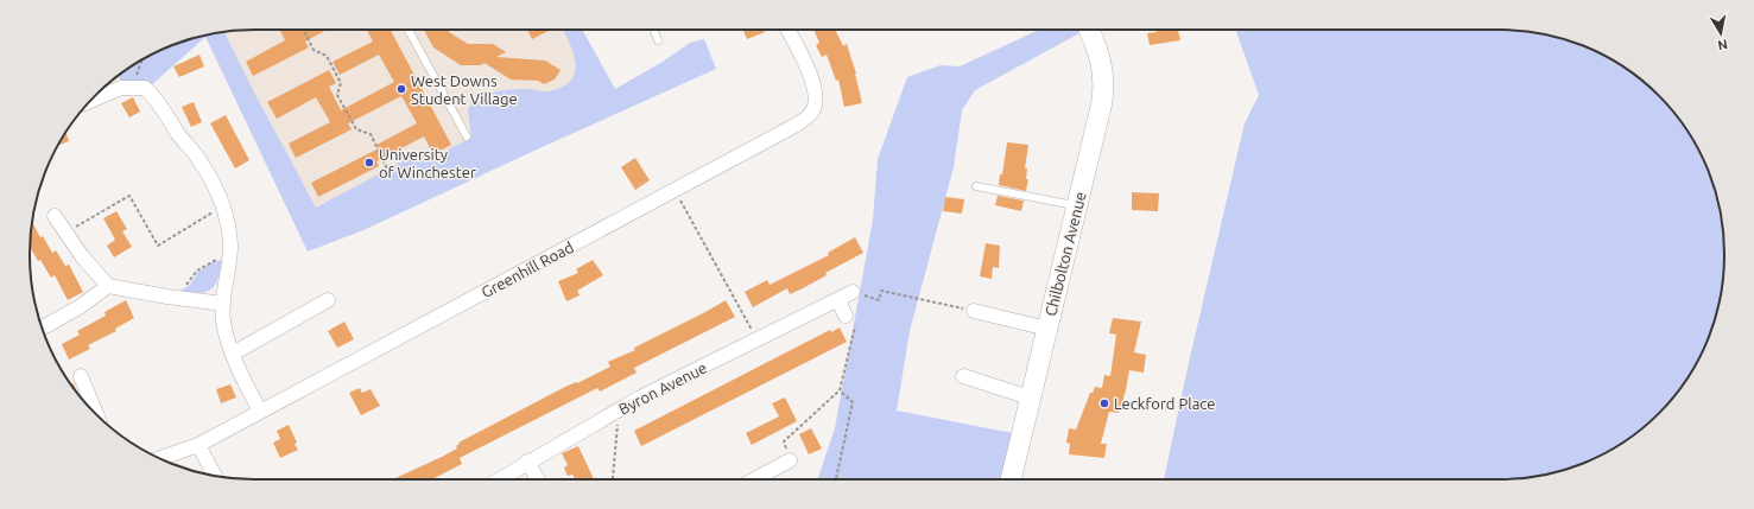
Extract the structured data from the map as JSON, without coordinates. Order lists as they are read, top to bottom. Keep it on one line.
{"streets":{"main road":["Chilbolton Avenue"],"street":["Greenhill Road","Byron Avenue"]},"places":["West Downs Student Village","University of Winchester","Leckford Place"],"north":"bottom"}
